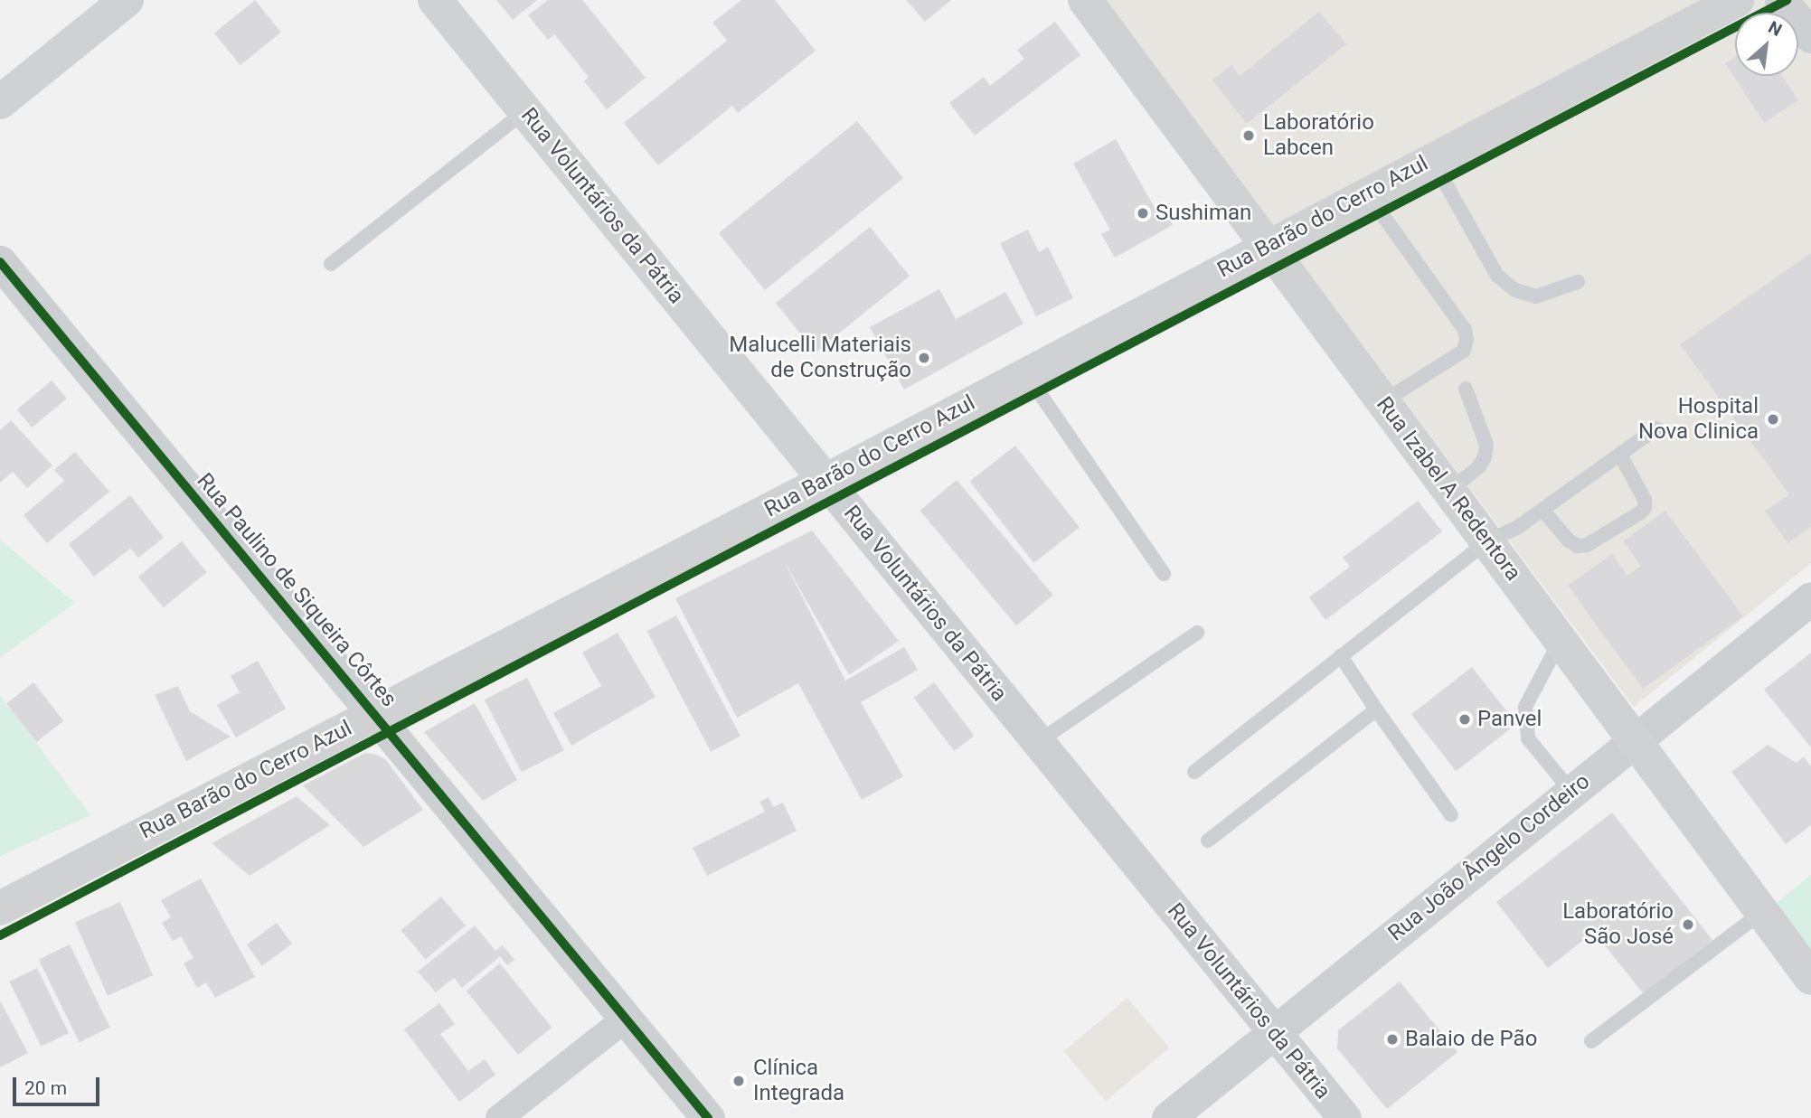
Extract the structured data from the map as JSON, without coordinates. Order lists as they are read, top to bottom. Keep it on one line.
{"streets":{"main road":["Rua Voluntários da Pátria","Rua Barão do Cerro Azul","Rua Izabel A Redentora"],"street":["Rua Paulino de Siqueira Côrtes","Rua João Ângelo Cordeiro"]},"crossings":[["Rua Voluntários da Pátria","Rua Barão do Cerro Azul"],["Rua Voluntários da Pátria","Rua João Ângelo Cordeiro"],["Rua Barão do Cerro Azul","Rua Izabel A Redentora"],["Rua Barão do Cerro Azul","Rua Paulino de Siqueira Côrtes"],["Rua Izabel A Redentora","Rua João Ângelo Cordeiro"]],"places":["Laboratório Labcen","Sushiman","Malucelli Materiais de Construção","Hospital Nova Clinica","Panvel","Laboratório São José","Balaio de Pão","Clínica Integrada"],"scale_bar":"20 m","north":"top right"}
